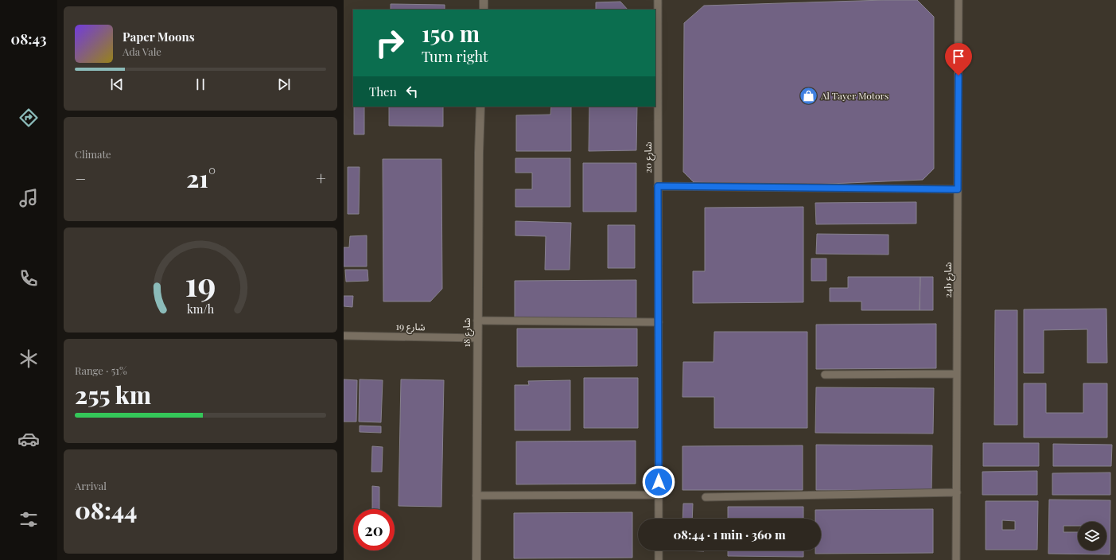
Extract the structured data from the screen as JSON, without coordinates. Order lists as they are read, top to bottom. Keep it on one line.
{"streets":{"street":["شارع 18"],"lane":["شارع 20","24b شارع","شارع 19"]},"crossings":[["شارع 19","شارع 18"]],"places":{"shop":["Al Tayer Motors"]},"page":{"tabs":"08:43","turn":["150 m","Turn right"],"song":["Paper Moons","Ada Vale"],"then":"Then","tile":["Climate",["Range · 51%","255 km"],["Arrival","08:44"]],"heat":["−","21°","+"],"limit":"20","trip":"08:44 · 1 min · 360 m","gauge":["19","km/h"]}}
